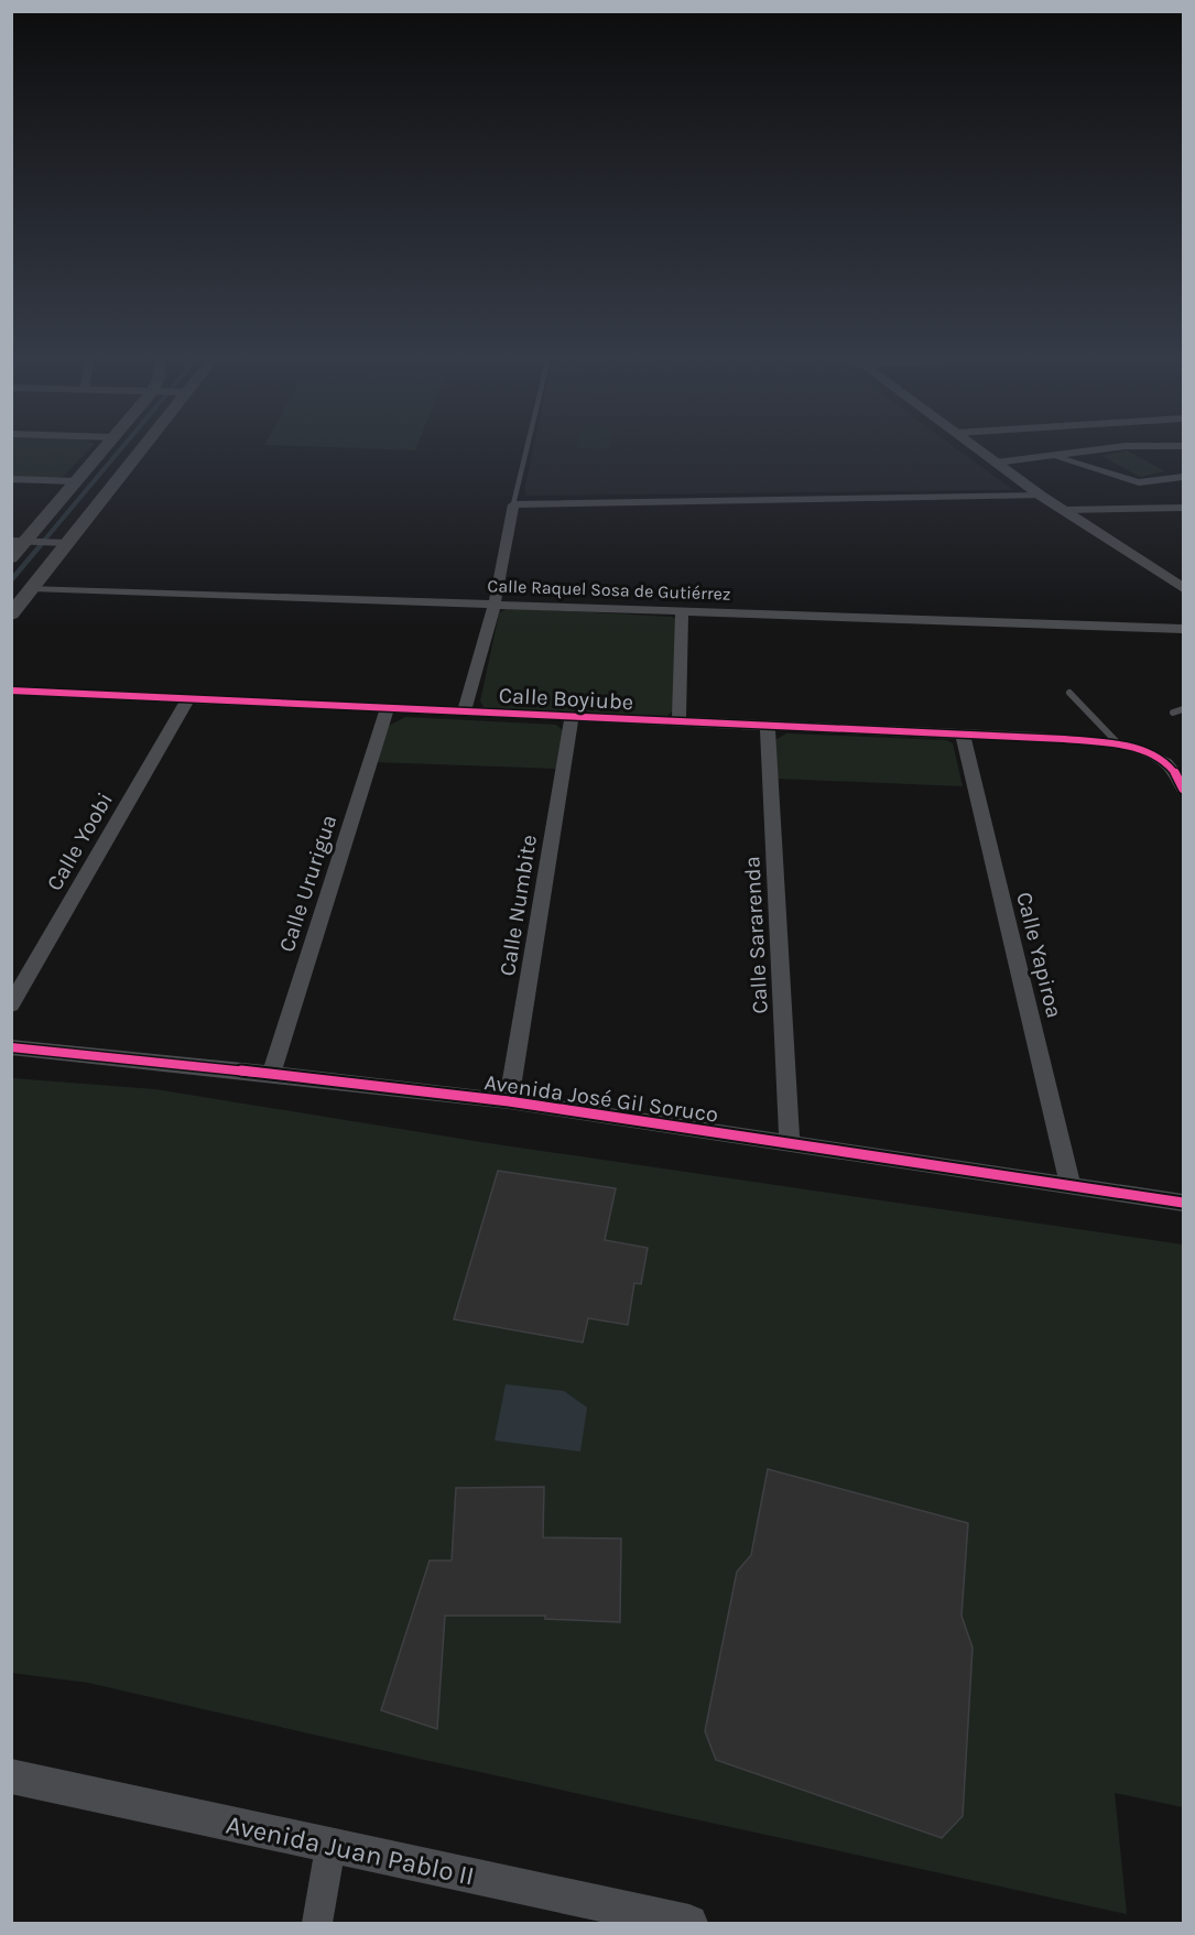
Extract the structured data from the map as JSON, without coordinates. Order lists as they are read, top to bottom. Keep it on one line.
{"streets":{"street":["Calle Raquel Sosa de Gutiérrez","Calle Boyiube","Calle Yoobi","Calle Ururigua","Calle Numbite","Calle Sararenda","Calle Yapiroa","Avenida José Gil Soruco","Avenida Juan Pablo II"]},"crossings":[["Calle Boyiube","Calle Yoobi"],["Calle Boyiube","Calle Ururigua"],["Calle Boyiube","Calle Numbite"],["Calle Boyiube","Calle Sararenda"],["Calle Boyiube","Calle Yapiroa"],["Calle Ururigua","Avenida José Gil Soruco"],["Calle Numbite","Avenida José Gil Soruco"],["Calle Sararenda","Avenida José Gil Soruco"],["Calle Yapiroa","Avenida José Gil Soruco"]]}
